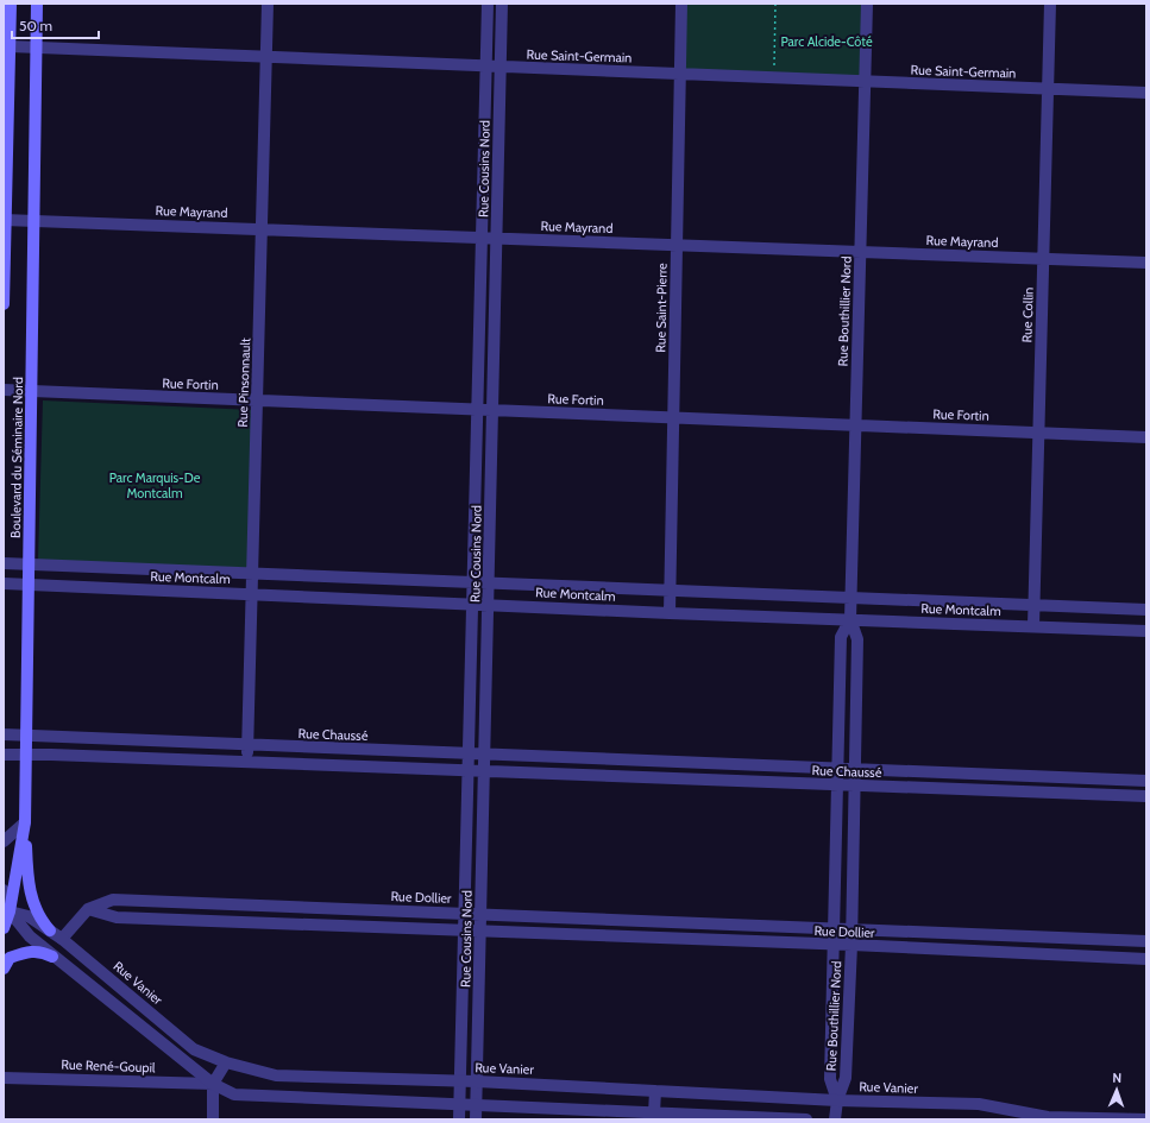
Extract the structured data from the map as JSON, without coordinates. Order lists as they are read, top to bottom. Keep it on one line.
{"streets":{"main road":["Boulevard du Séminaire Nord"],"street":["Rue Saint-Germain","Rue Cousins Nord","Rue Mayrand","Rue Saint-Pierre","Rue Bouthillier Nord","Rue Collin","Rue Pinsonnault","Rue Fortin","Rue Montcalm","Rue Chaussé","Rue Dollier","Rue Vanier","Rue René-Goupil"]},"crossings":[["Rue Saint-Germain","Rue Cousins Nord"],["Rue Saint-Germain","Rue Saint-Pierre"],["Rue Saint-Germain","Rue Bouthillier Nord"],["Rue Saint-Germain","Rue Collin"],["Rue Saint-Germain","Rue Pinsonnault"],["Rue Saint-Germain","Boulevard du Séminaire Nord"],["Rue Cousins Nord","Rue Mayrand"],["Rue Cousins Nord","Rue Fortin"],["Rue Cousins Nord","Rue Montcalm"],["Rue Cousins Nord","Rue Chaussé"],["Rue Cousins Nord","Rue Dollier"],["Rue Cousins Nord","Rue Vanier"],["Rue Mayrand","Rue Saint-Pierre"],["Rue Mayrand","Rue Bouthillier Nord"],["Rue Mayrand","Rue Collin"],["Rue Mayrand","Rue Pinsonnault"],["Rue Mayrand","Boulevard du Séminaire Nord"],["Rue Saint-Pierre","Rue Fortin"],["Rue Saint-Pierre","Rue Montcalm"],["Rue Bouthillier Nord","Rue Fortin"],["Rue Bouthillier Nord","Rue Montcalm"],["Rue Bouthillier Nord","Rue Chaussé"],["Rue Bouthillier Nord","Rue Dollier"],["Rue Bouthillier Nord","Rue Vanier"],["Rue Collin","Rue Fortin"],["Rue Collin","Rue Montcalm"],["Rue Pinsonnault","Rue Fortin"],["Rue Pinsonnault","Rue Montcalm"],["Rue Pinsonnault","Rue Chaussé"],["Rue Fortin","Boulevard du Séminaire Nord"],["Boulevard du Séminaire Nord","Rue Montcalm"],["Boulevard du Séminaire Nord","Rue Chaussé"],["Boulevard du Séminaire Nord","Rue Vanier"],["Rue Dollier","Rue Vanier"]],"parks":["Parc Alcide-Côté","Parc Marquis-De Montcalm"],"scale_bar":"50 m","north":"top"}
